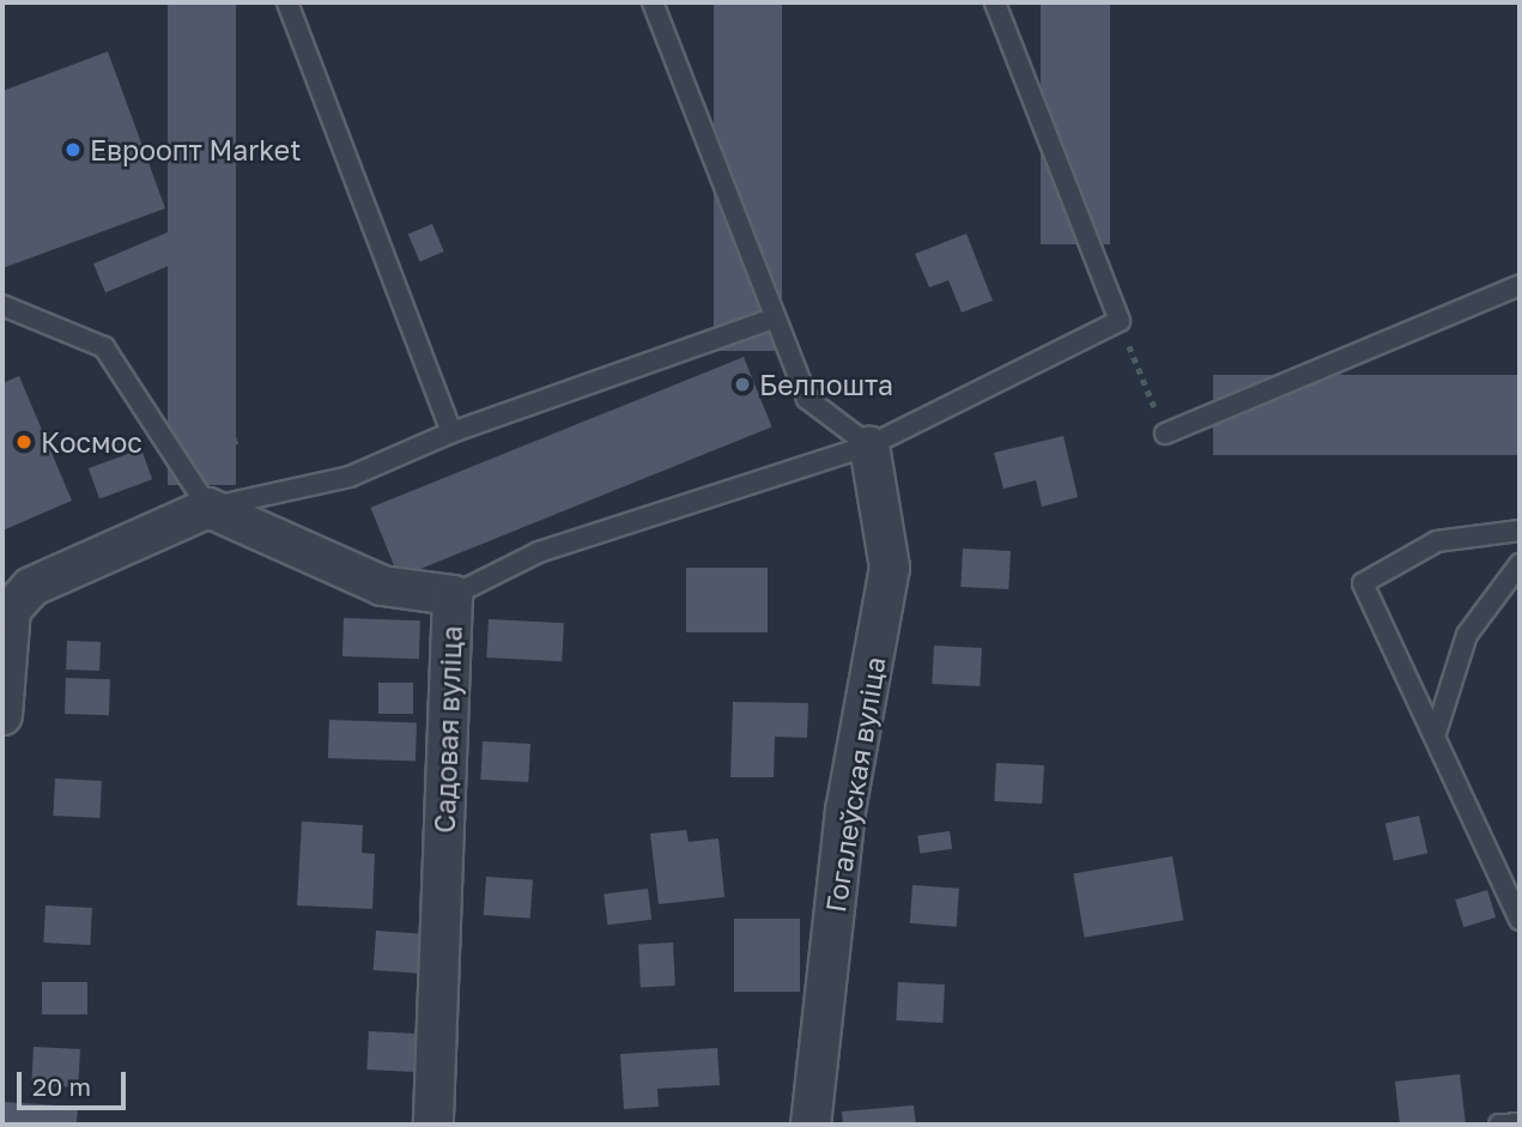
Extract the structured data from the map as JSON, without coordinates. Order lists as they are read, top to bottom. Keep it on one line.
{"streets":{"street":["Садовая вуліца","Гогалеўская вуліца"]},"places":["Евроопт Market","Белпошта","Космос"],"scale_bar":"20 m"}
